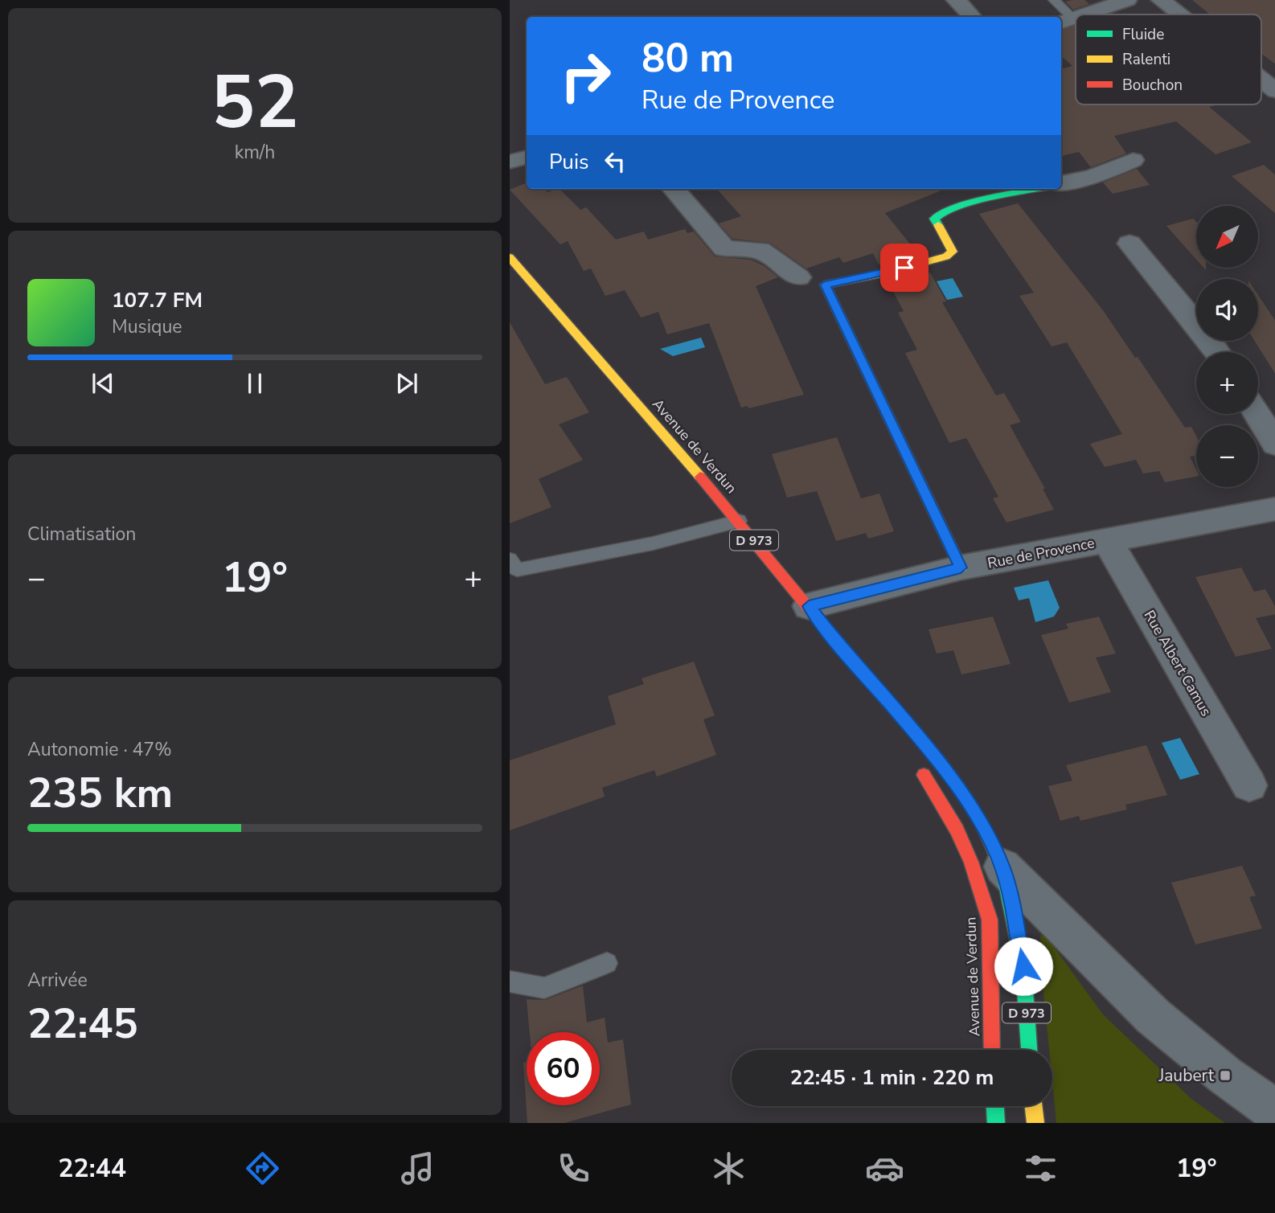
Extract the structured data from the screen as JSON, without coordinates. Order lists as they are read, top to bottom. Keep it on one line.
{"streets":{"main road":["Avenue de Verdun","D 973"],"street":["Rue de Provence","Rue Albert Camus"]},"crossings":[["Avenue de Verdun","Rue de Provence"],["Rue de Provence","Rue Albert Camus"]],"places":{"transit":["Jaubert"]},"legend":["Fluide","Ralenti","Bouchon"],"north":"bottom left","page":{"tile":[["52","km/h"],"Climatisation",["Autonomie · 47%","235 km"],["Arrivée","22:45"]],"turn":["80 m","Rue de Provence"],"then":"Puis","map_buttons":["+","−"],"song":["107.7 FM","Musique"],"heat":["−","19°","+"],"limit":"60","trip":"22:45 · 1 min · 220 m","tabs":["22:44","19°"]}}
